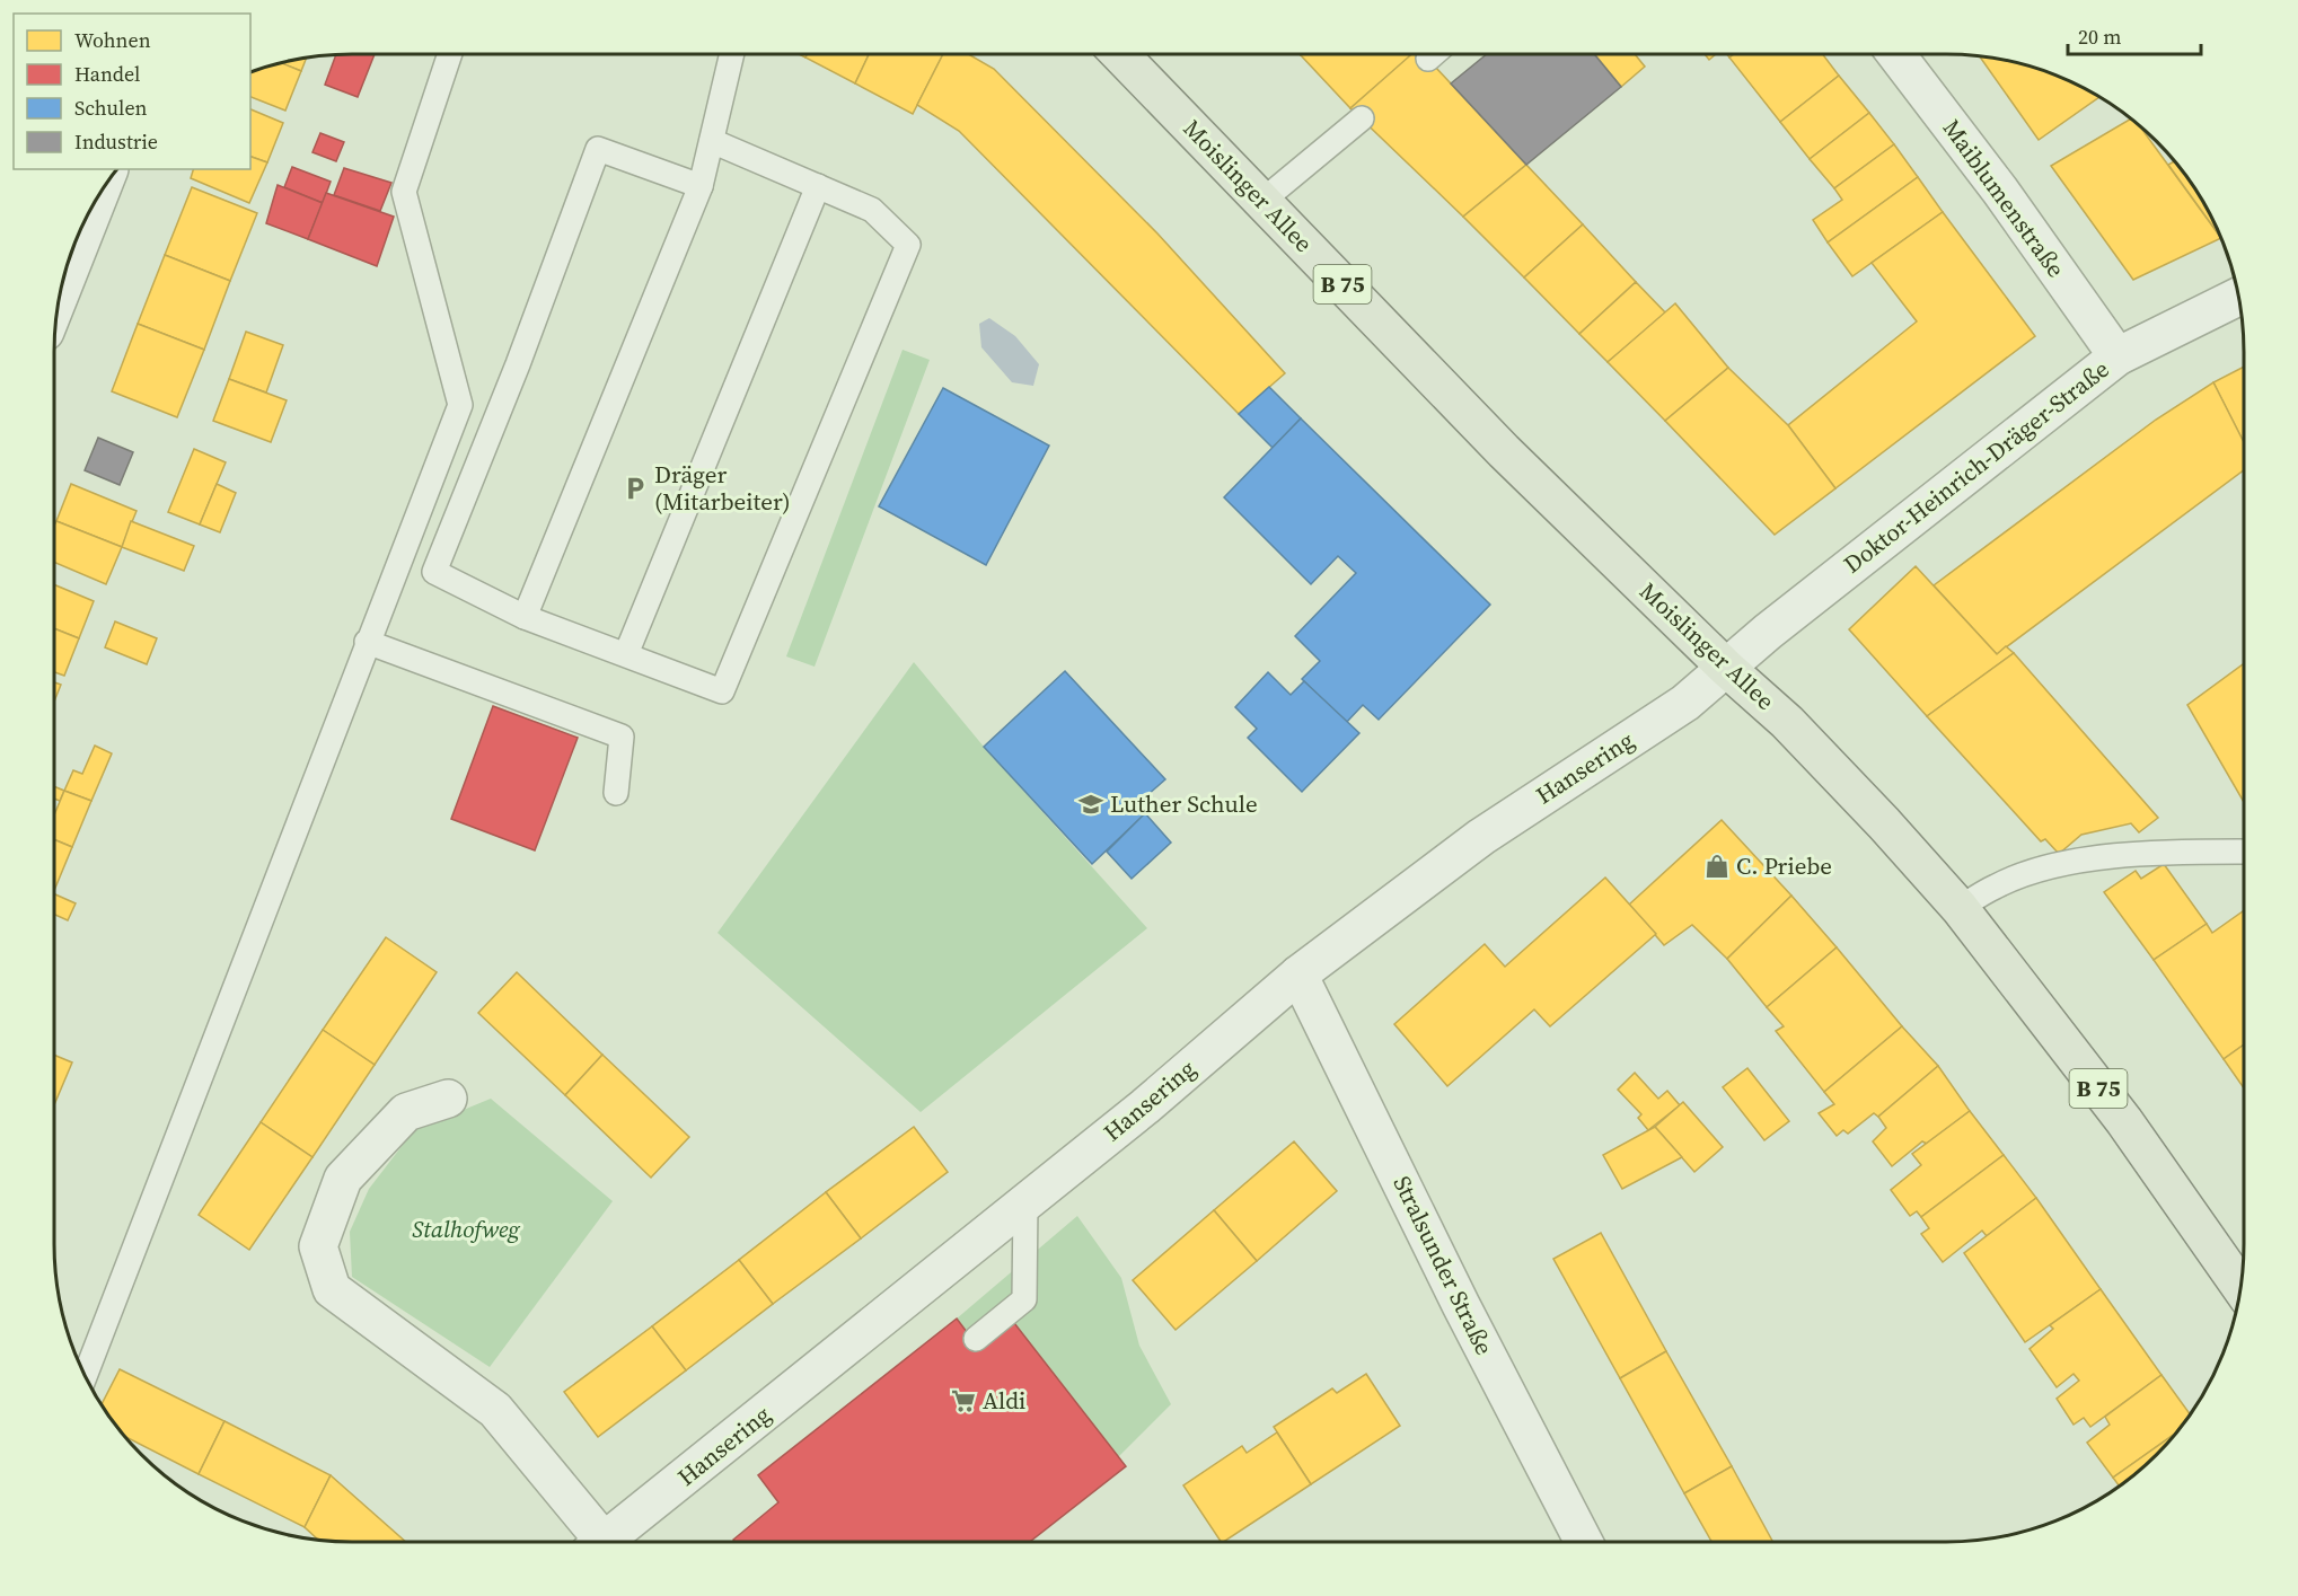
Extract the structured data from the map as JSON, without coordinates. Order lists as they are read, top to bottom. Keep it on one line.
{"streets":{"main road":["Moislinger Allee","B 75"],"street":["Maiblumenstraße","Doktor-Heinrich-Dräger-Straße","Hansering","Stralsunder Straße"]},"crossings":[["Moislinger Allee","Doktor-Heinrich-Dräger-Straße"],["Moislinger Allee","Hansering"],["Maiblumenstraße","Doktor-Heinrich-Dräger-Straße"],["Doktor-Heinrich-Dräger-Straße","Hansering"],["Hansering","Stralsunder Straße"]],"parks":["Stalhofweg"],"places":{"parking":["Dräger (Mitarbeiter)"],"school or university":["Luther Schule"],"shop":["C. Priebe"],"supermarket":["Aldi"]},"legend":["Wohnen","Handel","Schulen","Industrie"],"scale_bar":"20 m"}
